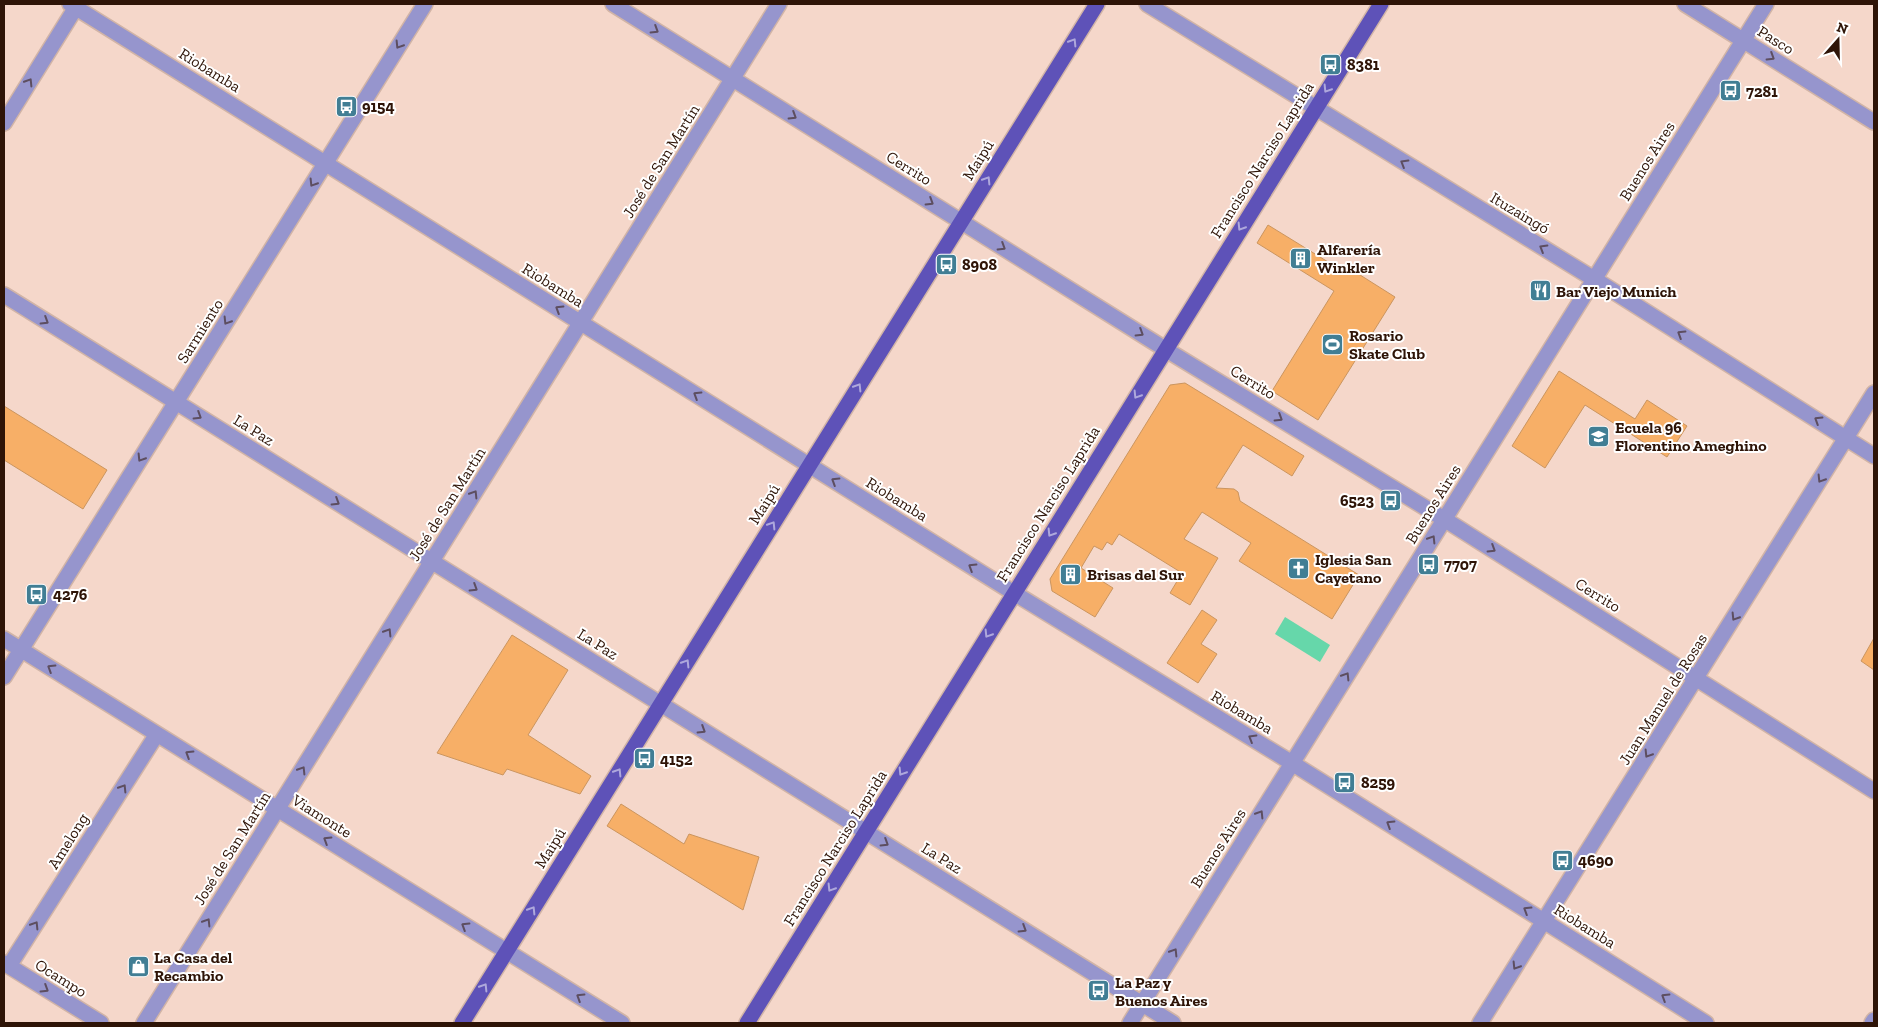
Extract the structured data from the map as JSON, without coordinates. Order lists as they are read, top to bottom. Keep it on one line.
{"streets":{"main road":["Maipú","Francisco Narciso Laprida"],"street":["Pasco","Riobamba","José de San Martín","Buenos Aires","Cerrito","Ituzaingó","Sarmiento","La Paz","Juan Manuel de Rosas","Viamonte","Amelong","Ocampo"]},"crossings":[["Pasco","Buenos Aires"],["Riobamba","Maipú"],["Riobamba","Francisco Narciso Laprida"],["Riobamba","José de San Martín"],["Riobamba","Buenos Aires"],["Riobamba","Sarmiento"],["Riobamba","Juan Manuel de Rosas"],["Maipú","Cerrito"],["Maipú","La Paz"],["Maipú","Viamonte"],["Francisco Narciso Laprida","Cerrito"],["Francisco Narciso Laprida","Ituzaingó"],["Francisco Narciso Laprida","La Paz"],["José de San Martín","Cerrito"],["José de San Martín","La Paz"],["José de San Martín","Viamonte"],["Buenos Aires","Cerrito"],["Buenos Aires","Ituzaingó"],["Buenos Aires","La Paz"],["Cerrito","Juan Manuel de Rosas"],["Ituzaingó","Juan Manuel de Rosas"],["Sarmiento","La Paz"],["Sarmiento","Viamonte"],["Viamonte","Amelong"],["Amelong","Ocampo"]],"one_way":["Pasco","Riobamba","Maipú","Francisco Narciso Laprida","José de San Martín","Buenos Aires","Cerrito","Ituzaingó","Sarmiento","La Paz","Juan Manuel de Rosas","Viamonte","Amelong","Ocampo"],"places":{"bus stop":["8381","7281","9154","8908","6523","7707","4276","4152","8259","4690","La Paz y Buenos Aires"],"building":["Alfarería Winkler","Brisas del Sur"],"restaurant":["Bar Viejo Munich"],"sports":["Rosario Skate Club"],"school or university":["Ecuela 96 Florentino Ameghino"],"church":["Iglesia San Cayetano"],"shop":["La Casa del Recambio"]},"north":"top"}
